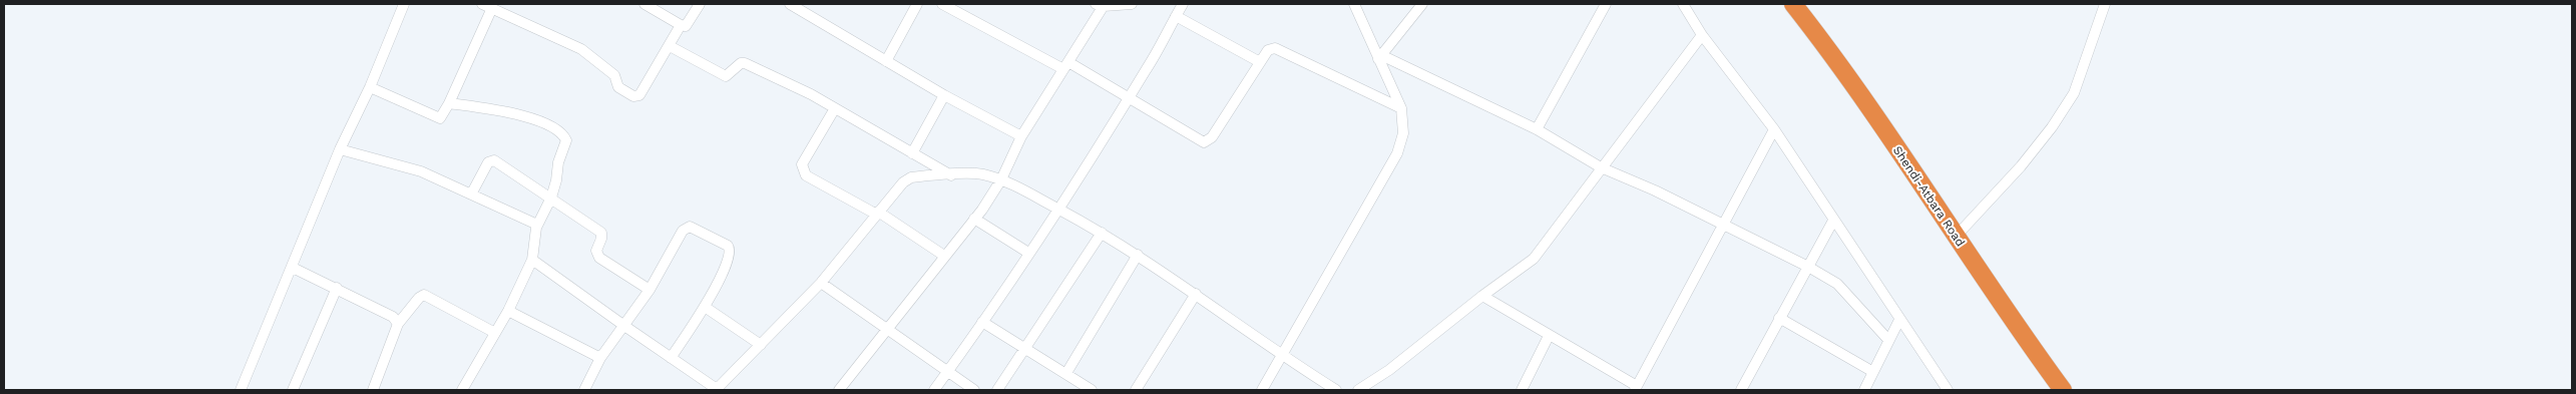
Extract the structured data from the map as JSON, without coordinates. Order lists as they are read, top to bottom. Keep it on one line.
{"streets":{"highway":["Shendi-Atbara Road"]}}
